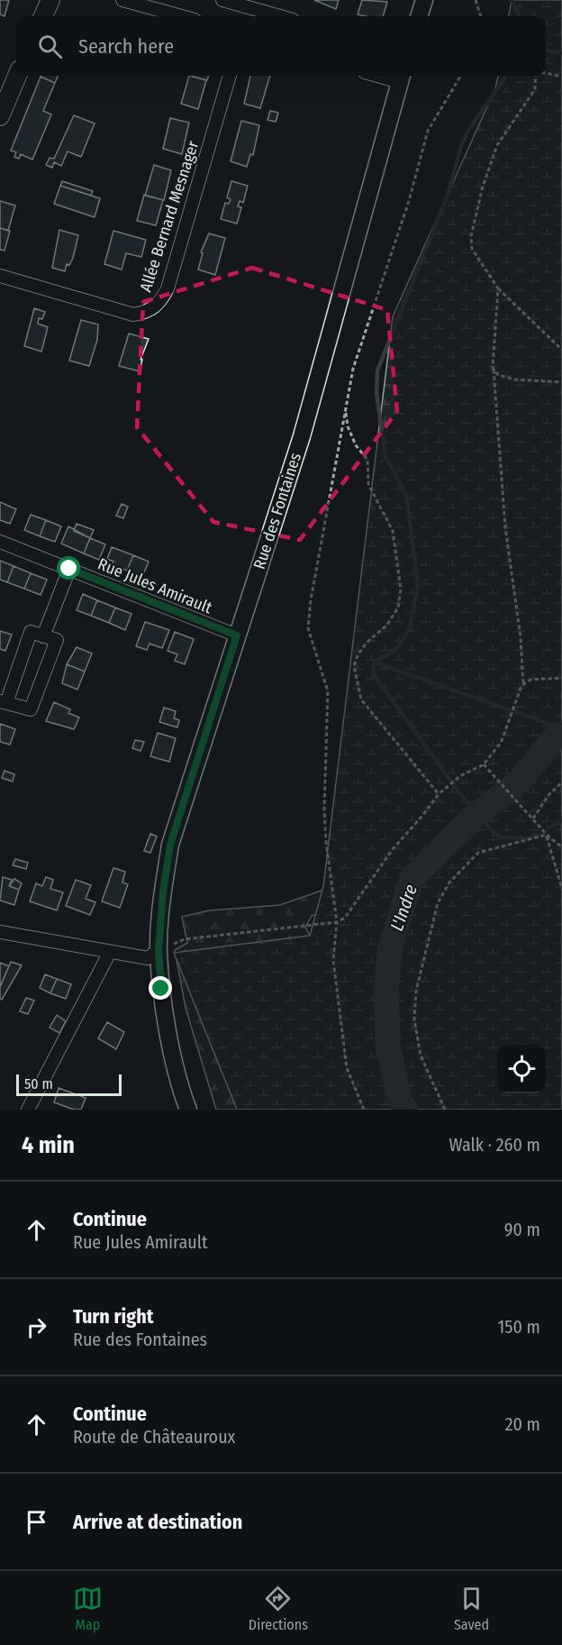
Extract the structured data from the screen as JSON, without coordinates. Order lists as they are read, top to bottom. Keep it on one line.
{"streets":{"street":["Allée Bernard Mesnager","Rue des Fontaines","Rue Jules Amirault"]},"crossings":[["Rue des Fontaines","Rue Jules Amirault"]],"water":["L'Indre"],"scale_bar":"50 m","page":{"search":"Search here","scale":"50 m","heading":["4 min","Walk · 260 m"],"list":[["Continue","Rue Jules Amirault","90 m"],["Turn right","Rue des Fontaines","150 m"],["Continue","Route de Châteauroux","20 m"],"Arrive at destination"],"nav":["Map","Directions","Saved"]}}
